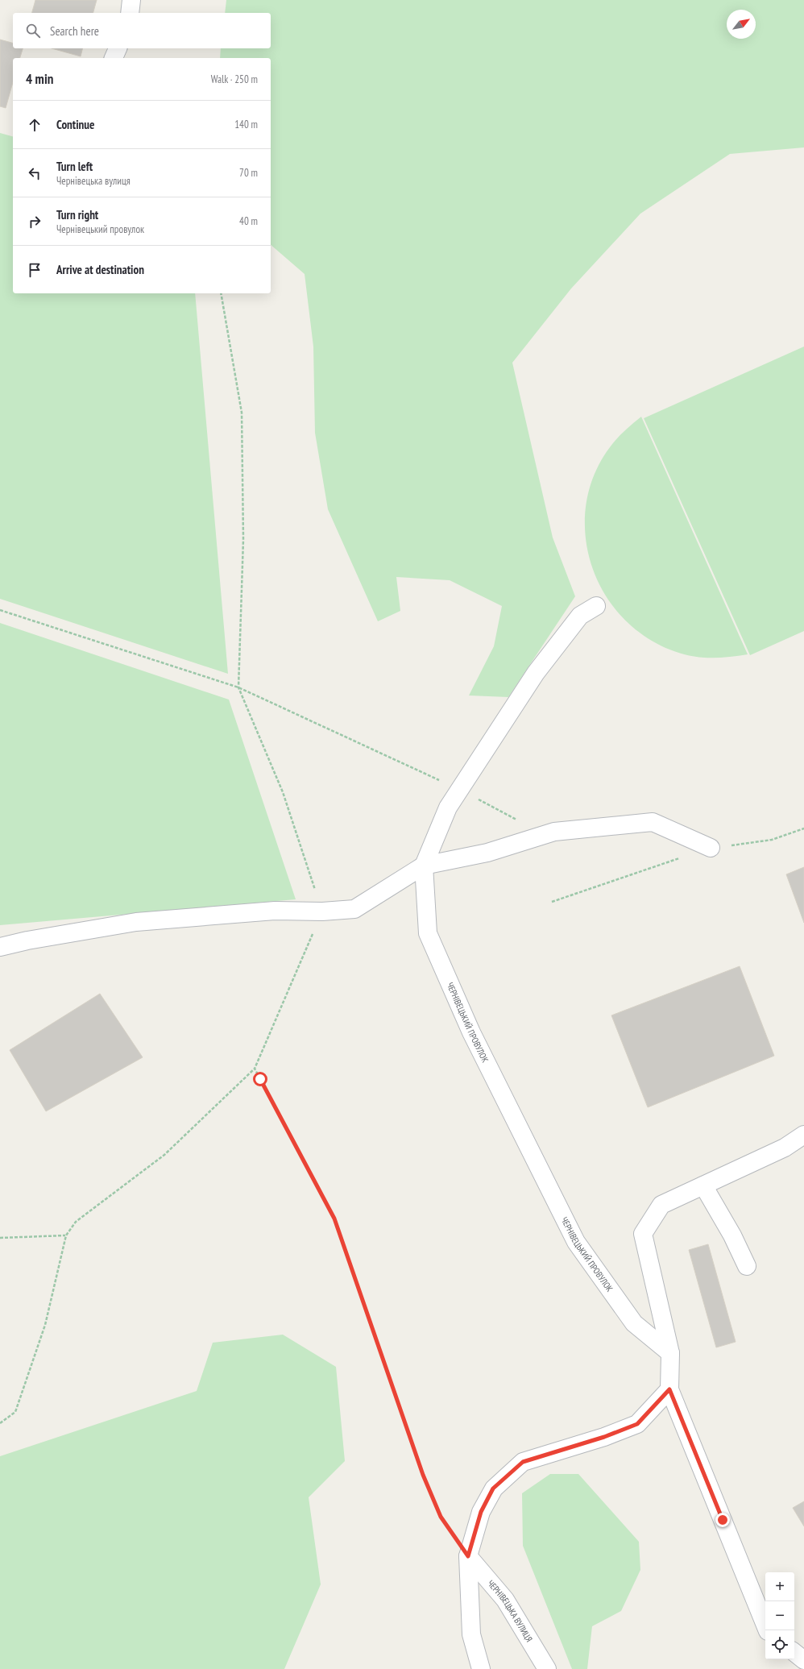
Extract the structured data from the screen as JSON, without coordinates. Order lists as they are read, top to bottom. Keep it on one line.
{"streets":{"street":["ЧЕРНІВЕЦЬКИЙ ПРОВУЛОК","ЧЕРНІВЕЦЬКА ВУЛИЦЯ"]},"north":"top right","page":{"search":"Search here","heading":["4 min","Walk · 250 m"],"list":[["Continue","140 m"],["Turn left","Чернівецька вулиця","70 m"],["Turn right","Чернівецький провулок","40 m"],"Arrive at destination"],"map_buttons":["+","−"]}}
